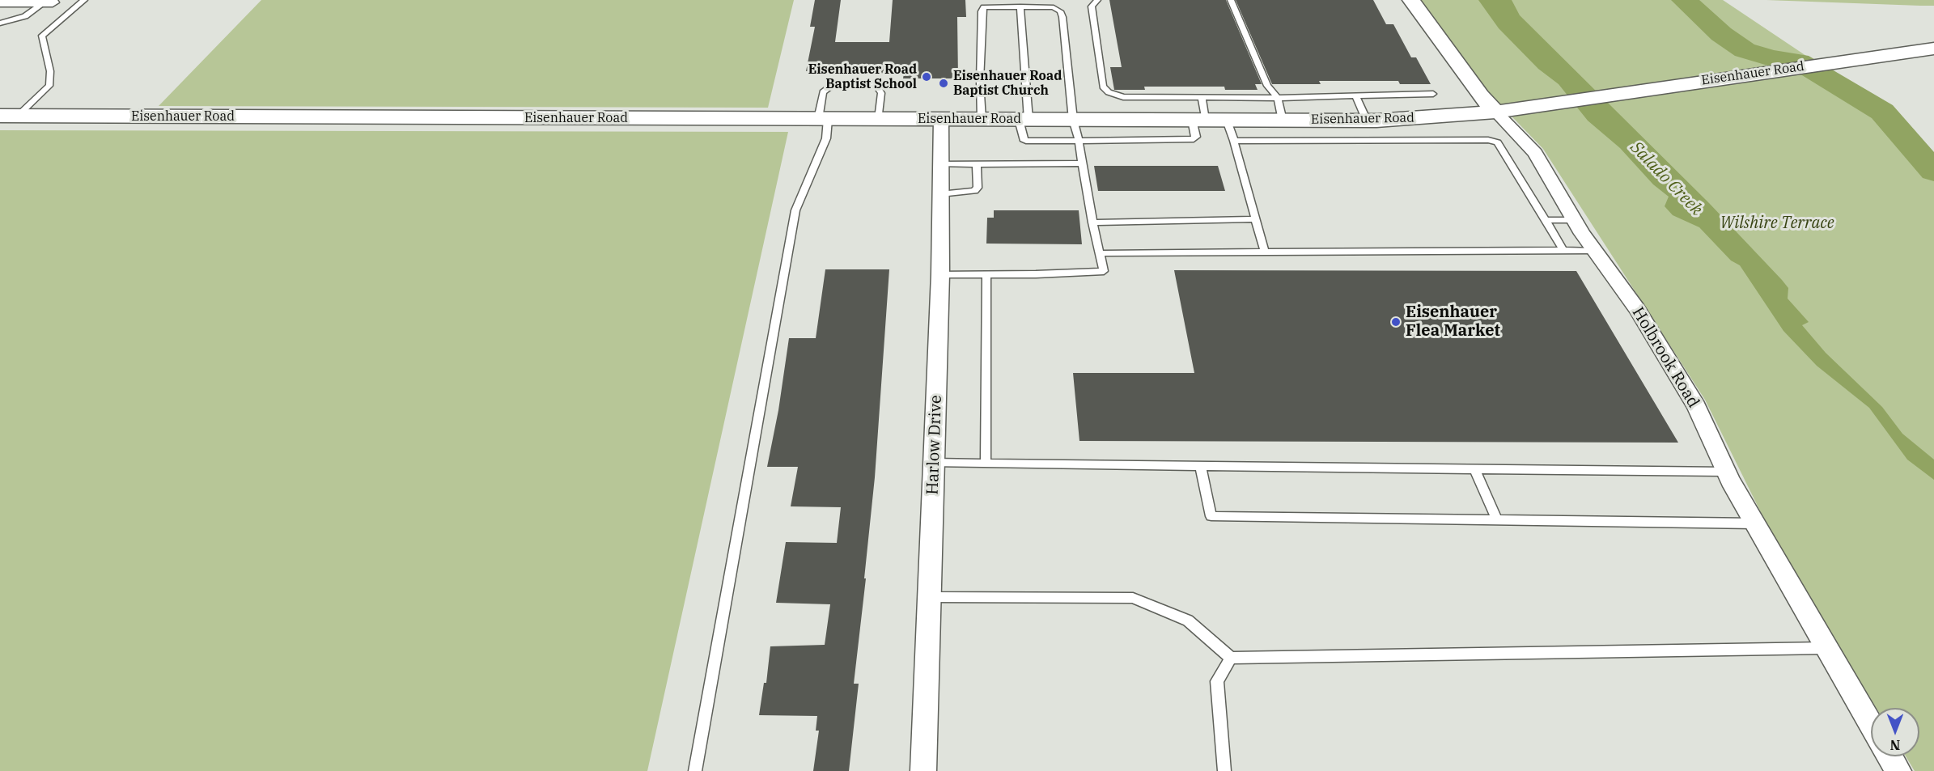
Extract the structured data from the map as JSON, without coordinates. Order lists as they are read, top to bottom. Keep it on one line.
{"streets":{"main road":["Eisenhauer Road","Holbrook Road"],"street":["Harlow Drive"]},"crossings":[["Eisenhauer Road","Holbrook Road"],["Eisenhauer Road","Harlow Drive"]],"water":["Salado Creek"],"parks":["Wilshire Terrace"],"places":["Eisenhauer Road Baptist School","Eisenhauer Road Baptist Church","Eisenhauer Flea Market"],"north":"bottom"}
